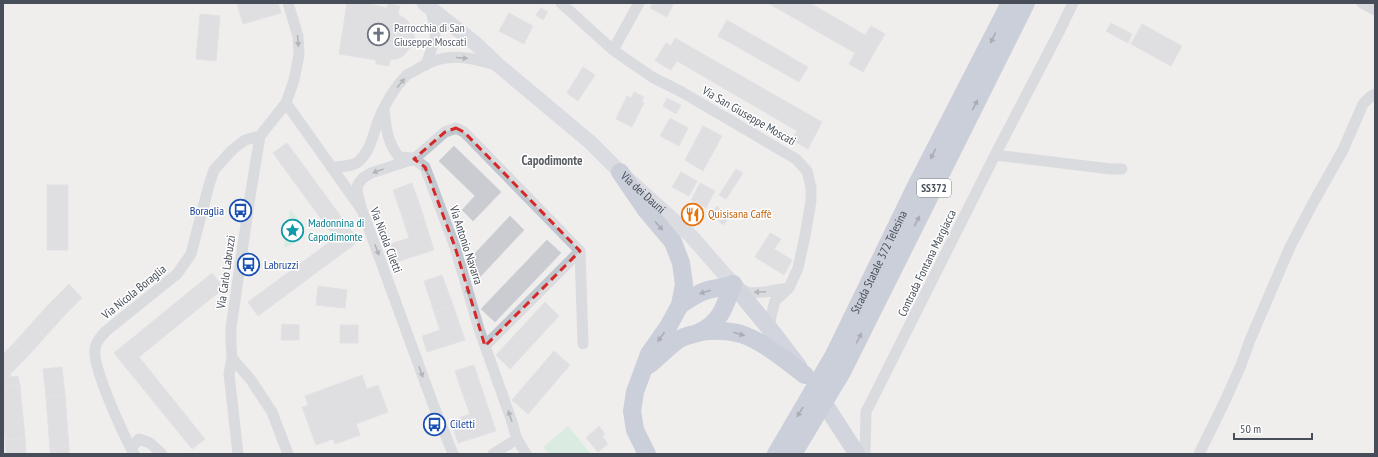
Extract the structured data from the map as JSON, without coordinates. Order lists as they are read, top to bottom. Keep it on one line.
{"streets":{"highway":["SS372","Strada Statale 372 Telesina"],"main road":["Via dei Dauni"],"street":["Via San Giuseppe Moscati","Via Nicola Ciletti","Via Antonio Navarra","Contrada Fontana Margiacca","Via Carlo Labruzzi","Via Nicola Boraglia"]},"crossings":[["Via San Giuseppe Moscati","Via dei Dauni"],["Via Nicola Ciletti","Via Carlo Labruzzi"],["Via Carlo Labruzzi","Via Nicola Boraglia"]],"one_way":["Via Nicola Ciletti","Via Antonio Navarra"],"districts":["Capodimonte"],"places":{"church":["Parrocchia di San Giuseppe Moscati"],"bus stop":["Boraglia","Labruzzi","Ciletti"],"restaurant":["Quisisana Caffè"],"place":["Madonnina di Capodimonte"]},"scale_bar":"50 m"}
